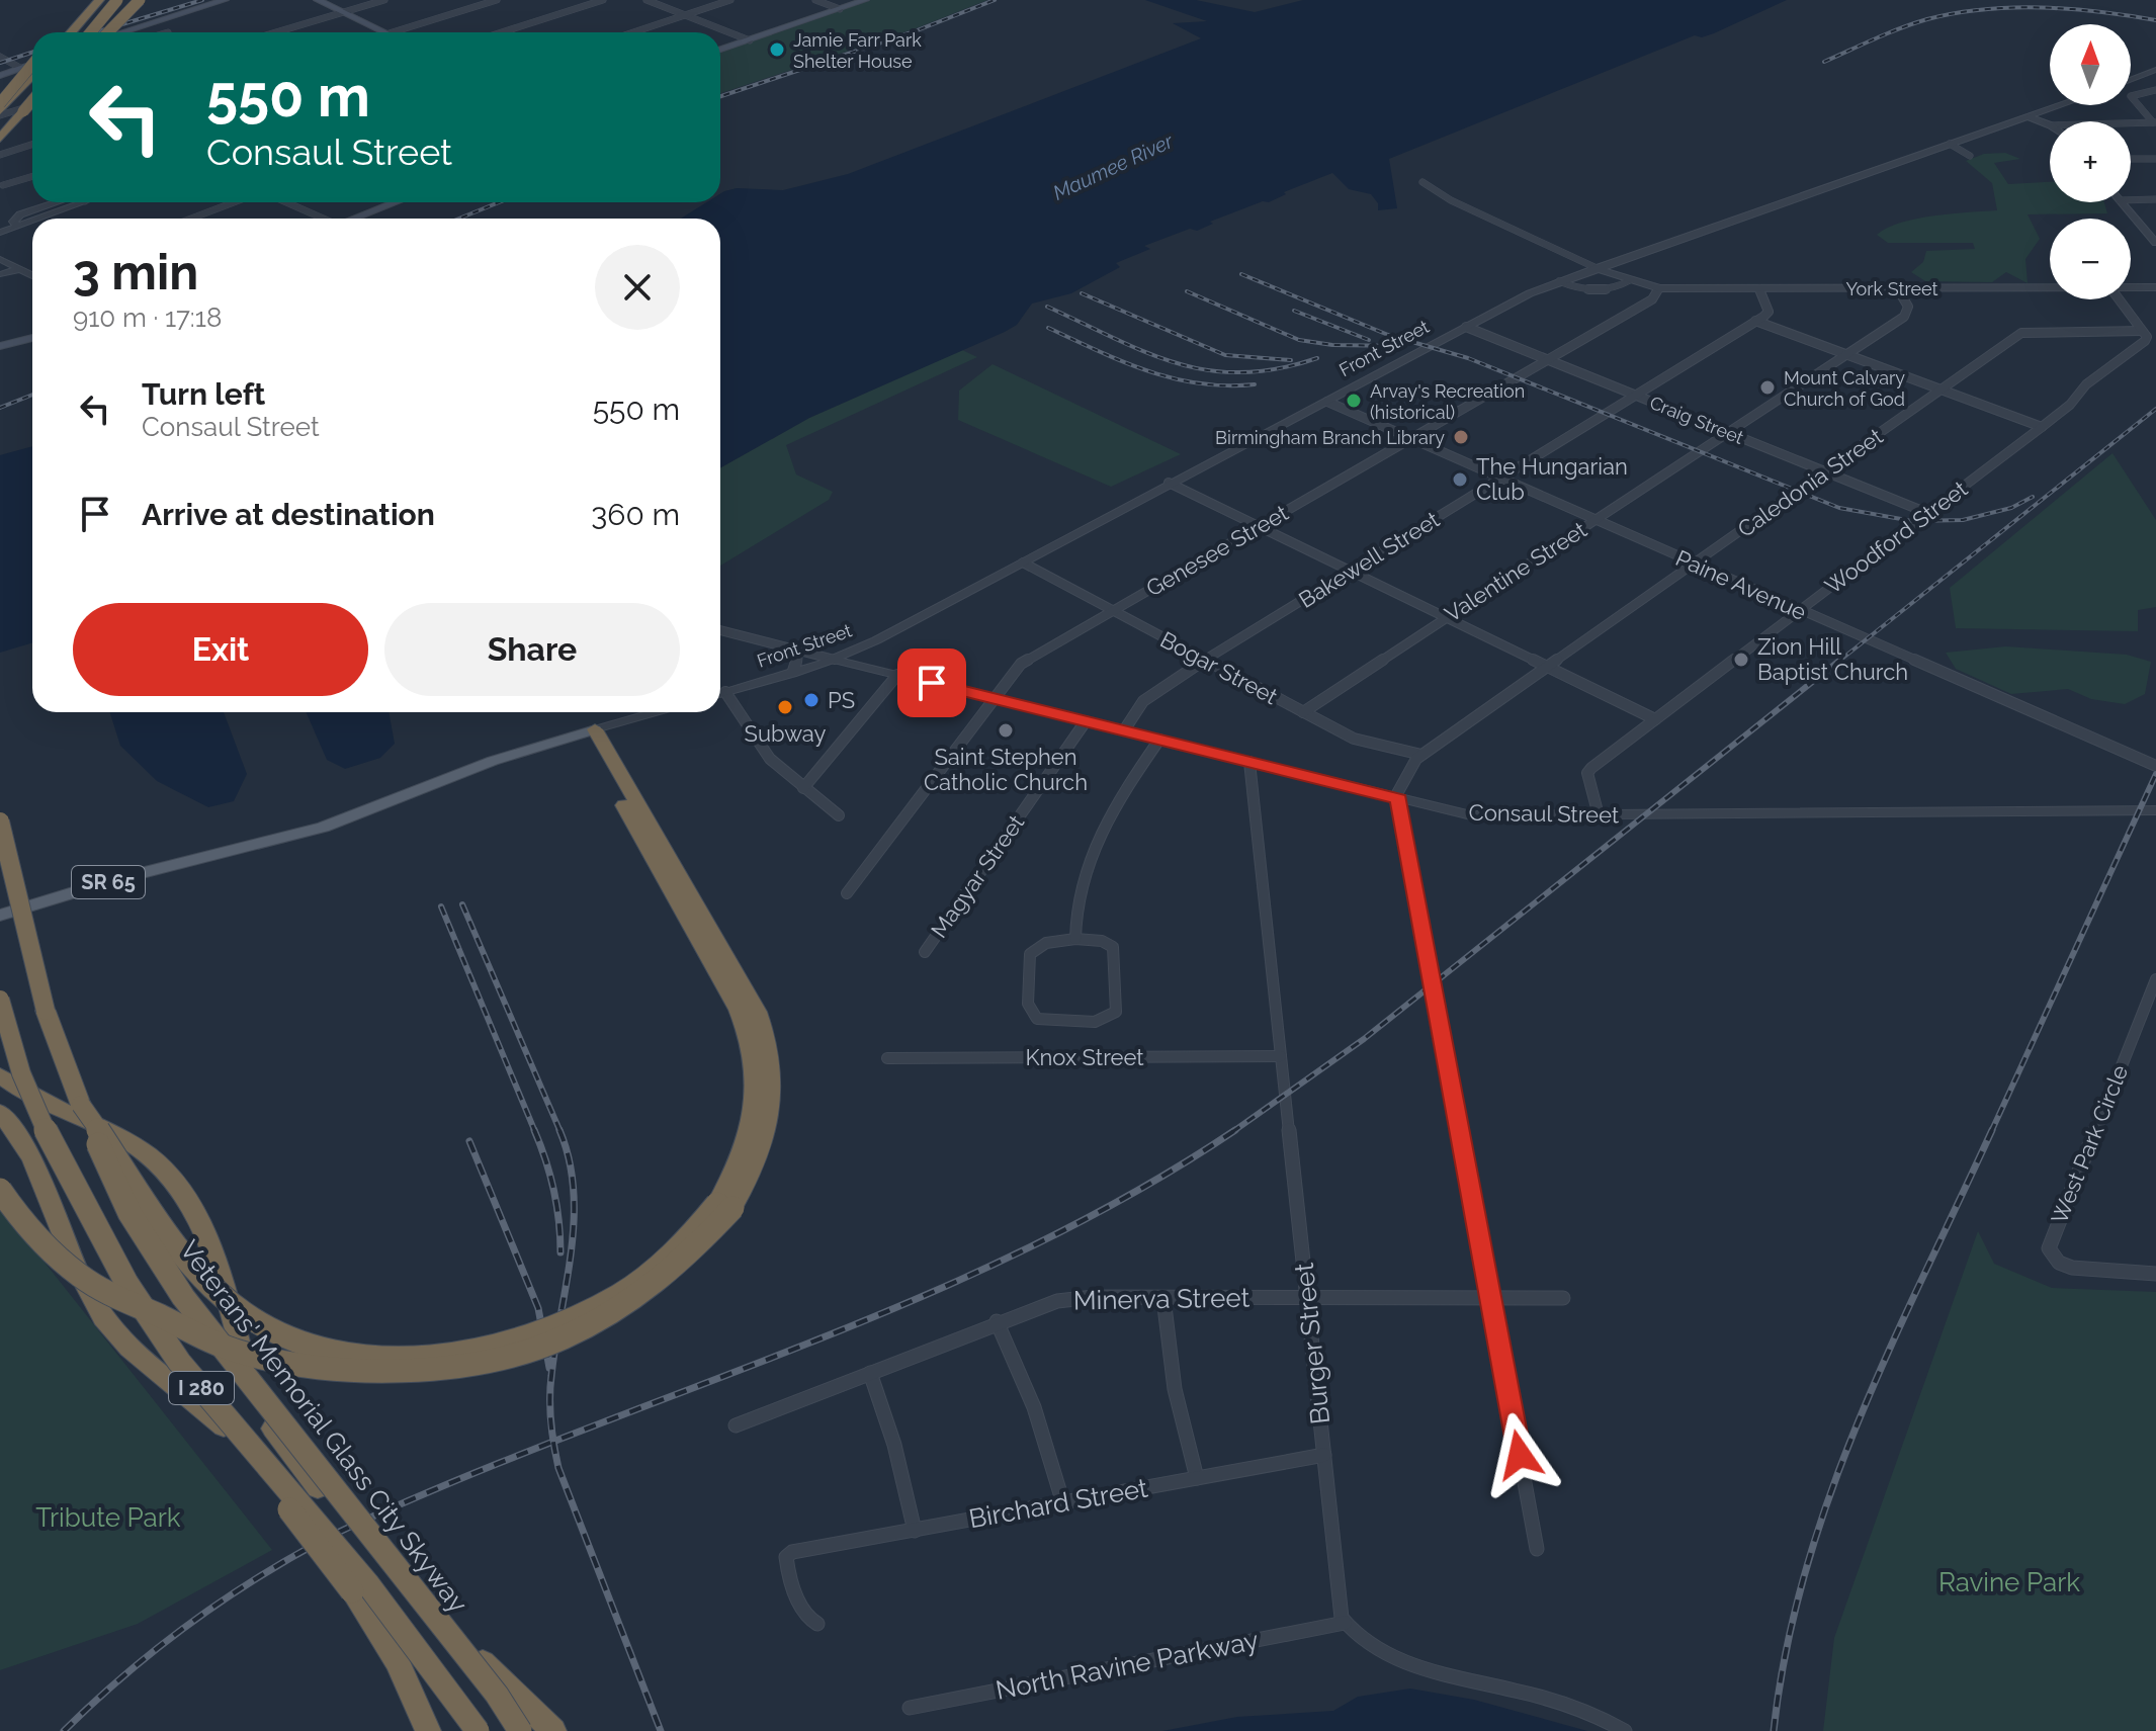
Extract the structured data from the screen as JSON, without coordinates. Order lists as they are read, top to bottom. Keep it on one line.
{"streets":{"highway":["I 280","Veterans' Memorial Glass City Skyway"],"main road":["SR 65"],"street":["York Street","Front Street","Craig Street","Caledonia Street","Woodford Street","Genesee Street","Bakewell Street","Valentine Street","Paine Avenue","Bogar Street","Consaul Street","Magyar Street","Knox Street","West Park Circle","Minerva Street","Burger Street","Birchard Street","North Ravine Parkway"]},"crossings":[["York Street","Front Street"],["York Street","Genesee Street"],["York Street","Valentine Street"],["Front Street","Craig Street"],["Front Street","Paine Avenue"],["Front Street","Bogar Street"],["Front Street","Consaul Street"],["Craig Street","Caledonia Street"],["Craig Street","Woodford Street"],["Craig Street","Genesee Street"],["Craig Street","Bakewell Street"],["Craig Street","Valentine Street"],["Caledonia Street","Woodford Street"],["Caledonia Street","Paine Avenue"],["Caledonia Street","Bogar Street"],["Caledonia Street","Consaul Street"],["Woodford Street","Paine Avenue"],["Woodford Street","Consaul Street"],["Genesee Street","Paine Avenue"],["Genesee Street","Bogar Street"],["Genesee Street","Consaul Street"],["Bakewell Street","Paine Avenue"],["Bakewell Street","Bogar Street"],["Bakewell Street","Consaul Street"],["Valentine Street","Paine Avenue"],["Valentine Street","Bogar Street"],["Consaul Street","Magyar Street"],["Consaul Street","Burger Street"],["Knox Street","Burger Street"],["Minerva Street","Burger Street"],["Burger Street","Birchard Street"],["Burger Street","North Ravine Parkway"]],"water":["Maumee River"],"parks":["Tribute Park","Ravine Park"],"places":["Jamie Farr Park Shelter House","Mount Calvary Church of God","Arvay's Recreation (historical)","Birmingham Branch Library","The Hungarian Club","Zion Hill Baptist Church","PS","Subway","Saint Stephen Catholic Church"],"north":"top","page":{"map_buttons":["+","−"],"turn":["550 m","Consaul Street"],"heading":["3 min","910 m · 17:18"],"list":[{"name":"Turn left","note":"Consaul Street","value":"550 m"},{"name":"Arrive at destination","value":"360 m"}],"buttons":["Exit","Share"]}}
